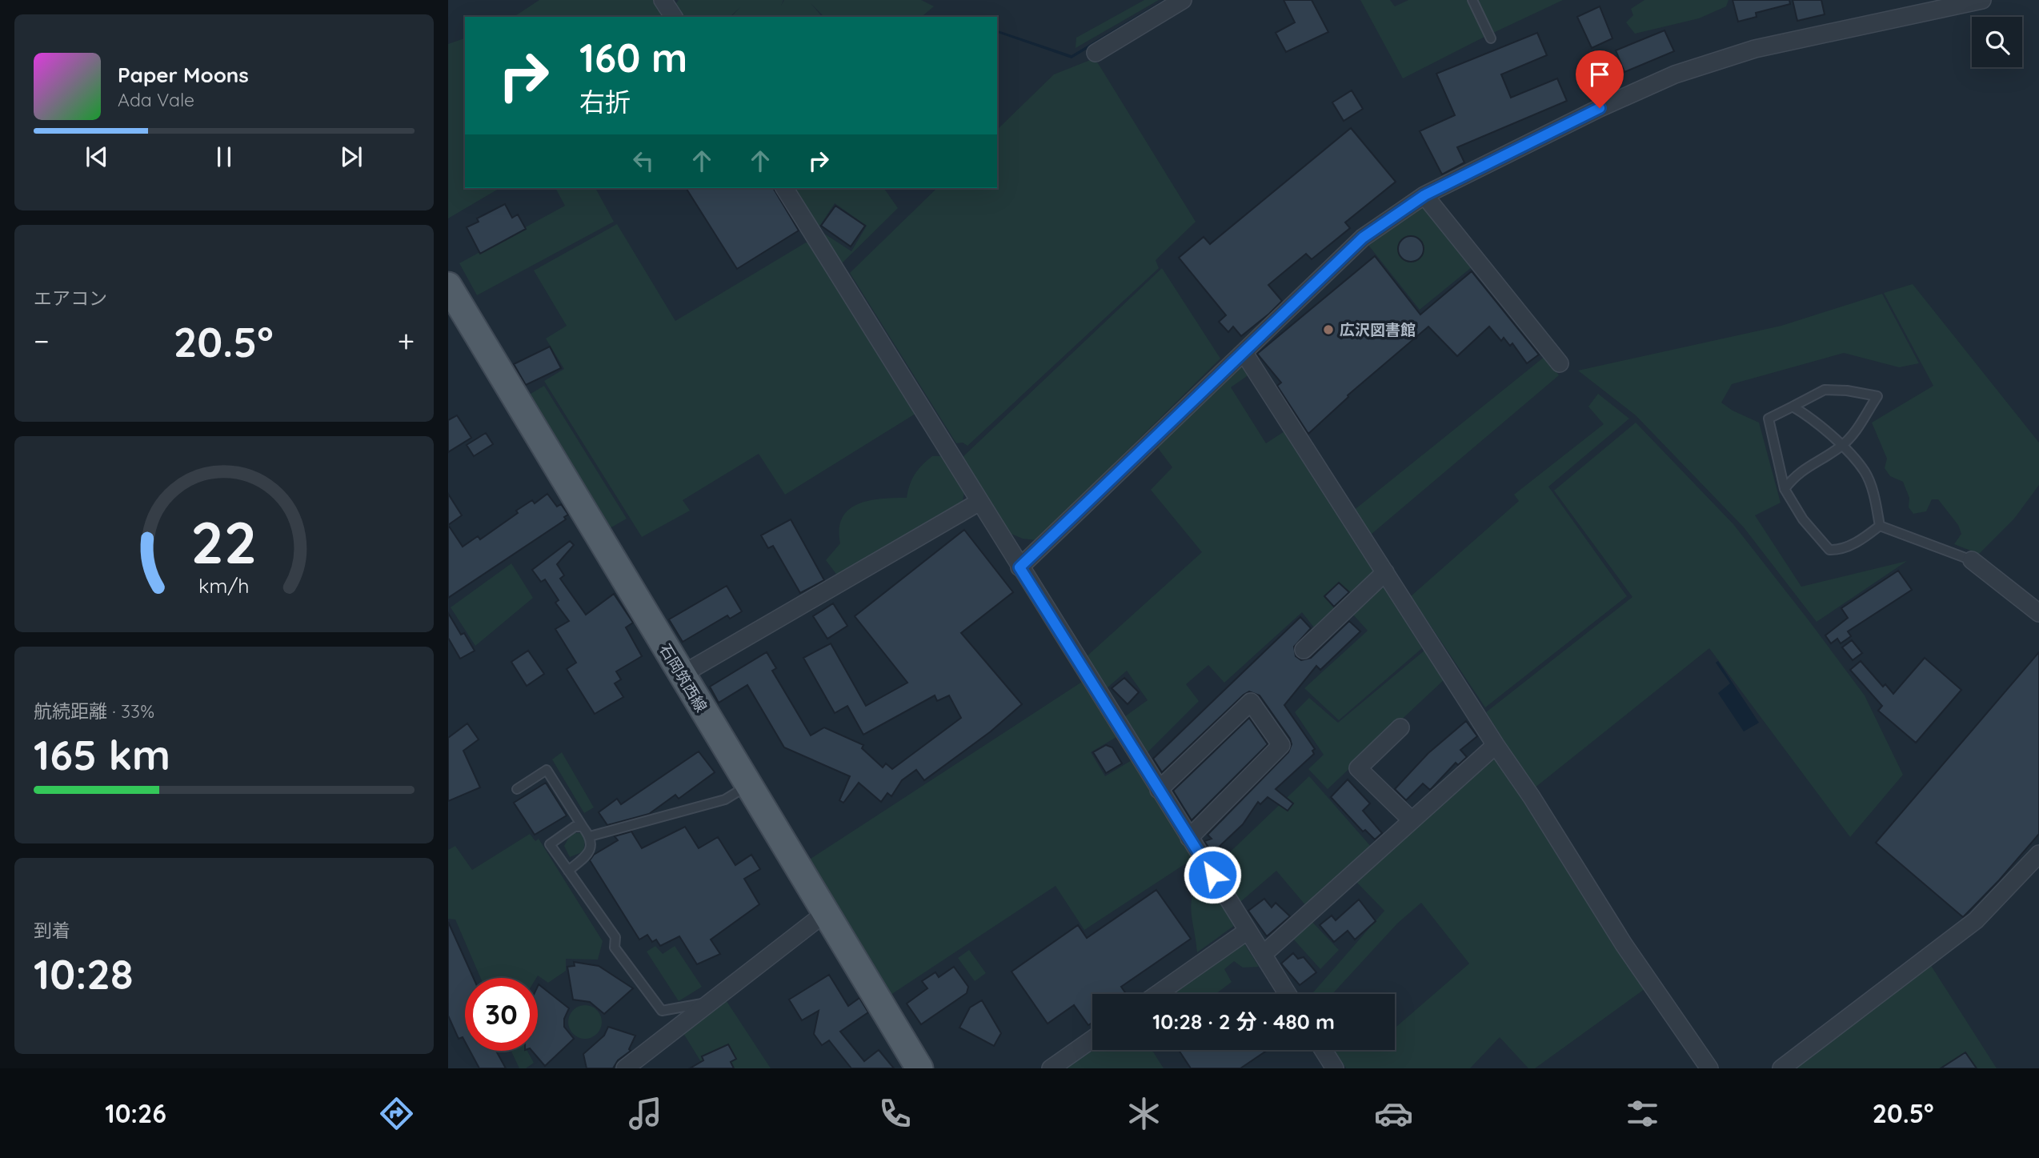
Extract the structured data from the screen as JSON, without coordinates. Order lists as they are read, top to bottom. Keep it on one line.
{"streets":{"main road":["石岡筑西線"]},"places":["広沢図書館"],"page":{"turn":["160 m","右折"],"song":["Paper Moons","Ada Vale"],"tile":["エアコン",["航続距離 · 33%","165 km"],["到着","10:28"]],"heat":["−","20.5°","+"],"limit":"30","trip":"10:28 · 2 分 · 480 m","tabs":["10:26","20.5°"],"gauge":["22","km/h"]}}
